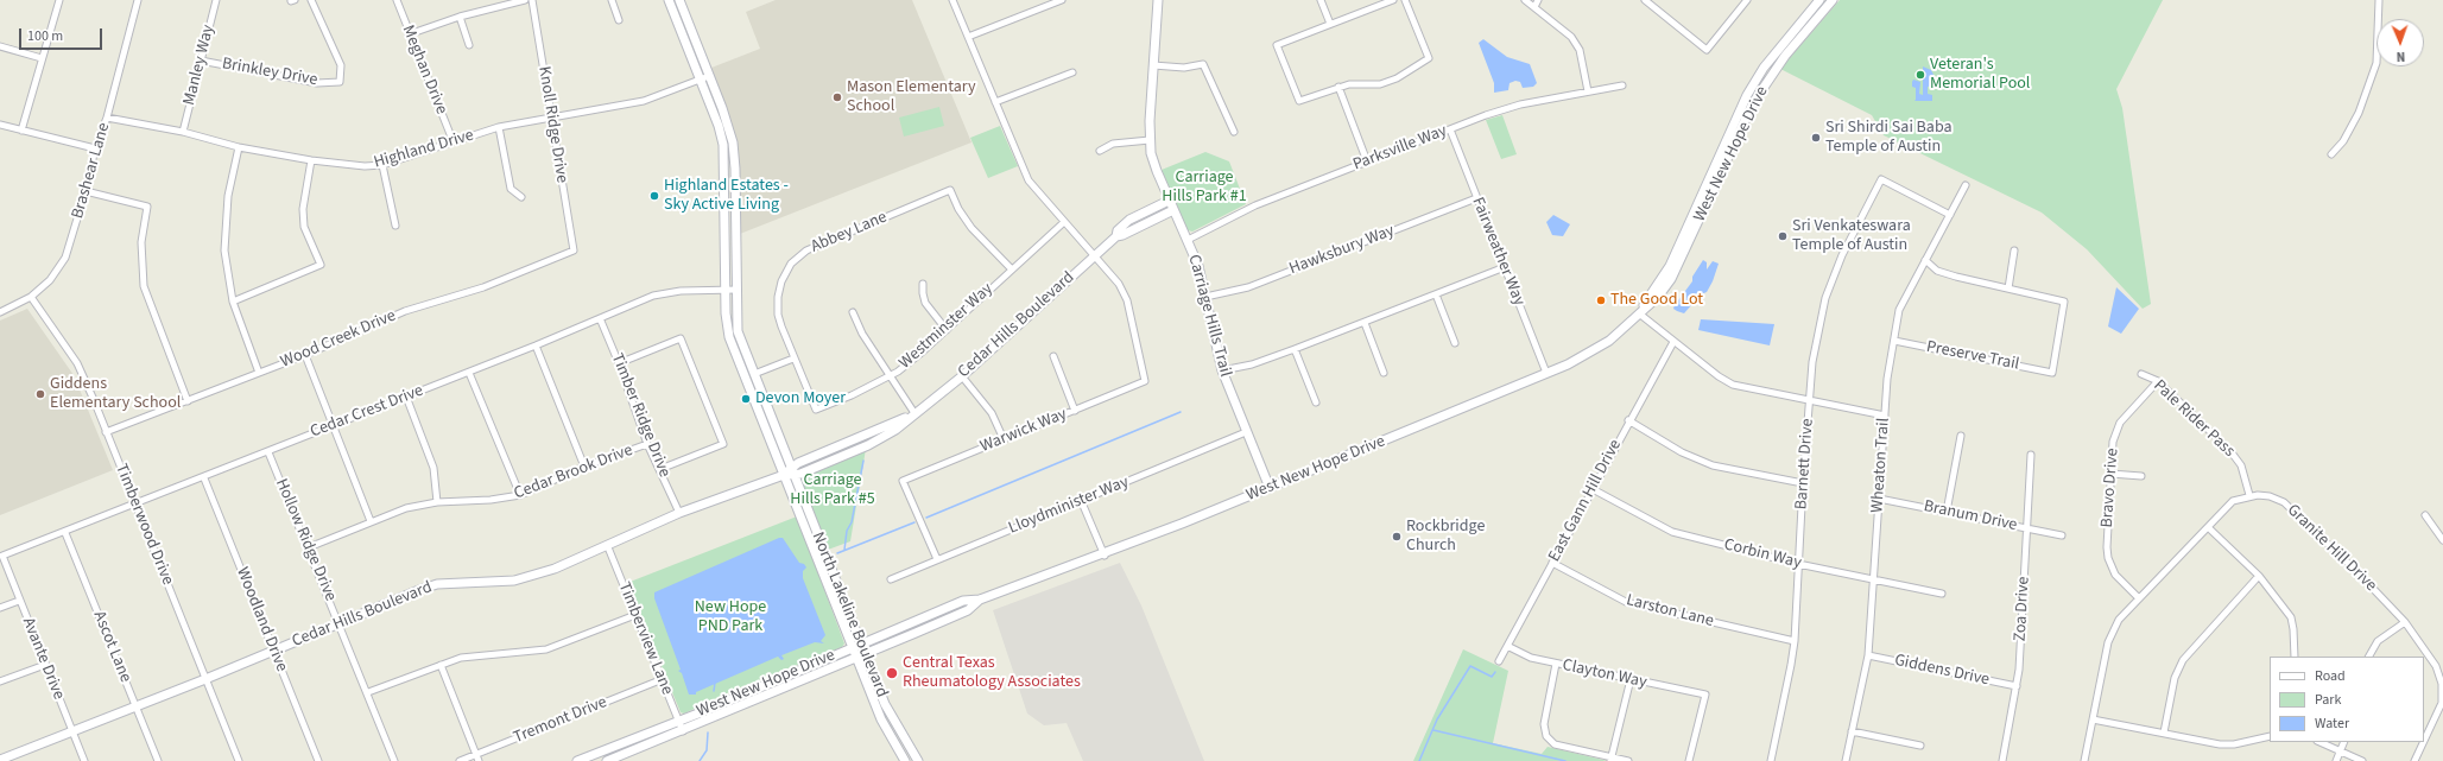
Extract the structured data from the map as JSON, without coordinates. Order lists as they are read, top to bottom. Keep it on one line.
{"streets":{"main road":["West New Hope Drive","Carriage Hills Trail","Cedar Hills Boulevard","North Lakeline Boulevard"],"street":["Manley Way","Meghan Drive","Brinkley Drive","Knoll Ridge Drive","Parksville Way","Highland Drive","Brashear Lane","Abbey Lane","Hawksbury Way","Fairweather Way","Westminster Way","Wood Creek Drive","Preserve Trail","Cedar Crest Drive","Timber Ridge Drive","Pale Rider Pass","Warwick Way","Barnett Drive","Wheaton Trail","Cedar Brook Drive","Bravo Drive","East Gann Hill Drive","Lloydminister Way","Branum Drive","Timberwood Drive","Hollow Ridge Drive","Granite Hill Drive","Corbin Way","Zoa Drive","Larston Lane","Woodland Drive","Timberview Lane","Ascot Lane","Avante Drive","Giddens Drive","Clayton Way","Tremont Drive"]},"crossings":[["Manley Way","Brinkley Drive"],["Manley Way","Highland Drive"],["Meghan Drive","Highland Drive"],["Knoll Ridge Drive","Highland Drive"],["Knoll Ridge Drive","Wood Creek Drive"],["Parksville Way","Fairweather Way"],["Parksville Way","Carriage Hills Trail"],["Highland Drive","Brashear Lane"],["Highland Drive","North Lakeline Boulevard"],["West New Hope Drive","Fairweather Way"],["West New Hope Drive","Carriage Hills Trail"],["West New Hope Drive","North Lakeline Boulevard"],["West New Hope Drive","Timberview Lane"],["Brashear Lane","Timberwood Drive"],["Abbey Lane","Westminster Way"],["Hawksbury Way","Fairweather Way"],["Hawksbury Way","Carriage Hills Trail"],["Carriage Hills Trail","Cedar Hills Boulevard"],["Carriage Hills Trail","Lloydminister Way"],["Cedar Hills Boulevard","Timber Ridge Drive"],["Cedar Hills Boulevard","Warwick Way"],["Cedar Hills Boulevard","Timberwood Drive"],["Cedar Hills Boulevard","Hollow Ridge Drive"],["Cedar Hills Boulevard","North Lakeline Boulevard"],["Cedar Hills Boulevard","Woodland Drive"],["Cedar Hills Boulevard","Timberview Lane"],["Cedar Hills Boulevard","Ascot Lane"],["Cedar Hills Boulevard","Avante Drive"],["Wood Creek Drive","Timberwood Drive"],["Preserve Trail","Wheaton Trail"],["Cedar Crest Drive","Timber Ridge Drive"],["Cedar Crest Drive","Timberwood Drive"],["Cedar Crest Drive","Hollow Ridge Drive"],["Cedar Crest Drive","North Lakeline Boulevard"],["Cedar Crest Drive","Woodland Drive"],["Cedar Crest Drive","Ascot Lane"],["Cedar Crest Drive","Avante Drive"],["Timber Ridge Drive","Cedar Brook Drive"],["Pale Rider Pass","Bravo Drive"],["Pale Rider Pass","Granite Hill Drive"],["Warwick Way","Lloydminister Way"],["Barnett Drive","Wheaton Trail"],["Barnett Drive","Corbin Way"],["Barnett Drive","Larston Lane"],["Wheaton Trail","Branum Drive"],["Wheaton Trail","Corbin Way"],["Wheaton Trail","Giddens Drive"],["Cedar Brook Drive","Hollow Ridge Drive"],["East Gann Hill Drive","Corbin Way"],["East Gann Hill Drive","Larston Lane"],["East Gann Hill Drive","Clayton Way"],["Branum Drive","Zoa Drive"],["Zoa Drive","Giddens Drive"],["Timberview Lane","Tremont Drive"]],"parks":["Carriage Hills Park #1","Carriage Hills Park #5","New Hope PND Park"],"places":["Veteran's Memorial Pool","Mason Elementary School","Sri Shirdi Sai Baba Temple of Austin","Highland Estates - Sky Active Living","Sri Venkateswara Temple of Austin","The Good Lot","Giddens Elementary School","Devon Moyer","Rockbridge Church","Central Texas Rheumatology Associates"],"legend":["Road","Park","Water"],"scale_bar":"100 m","north":"bottom"}
